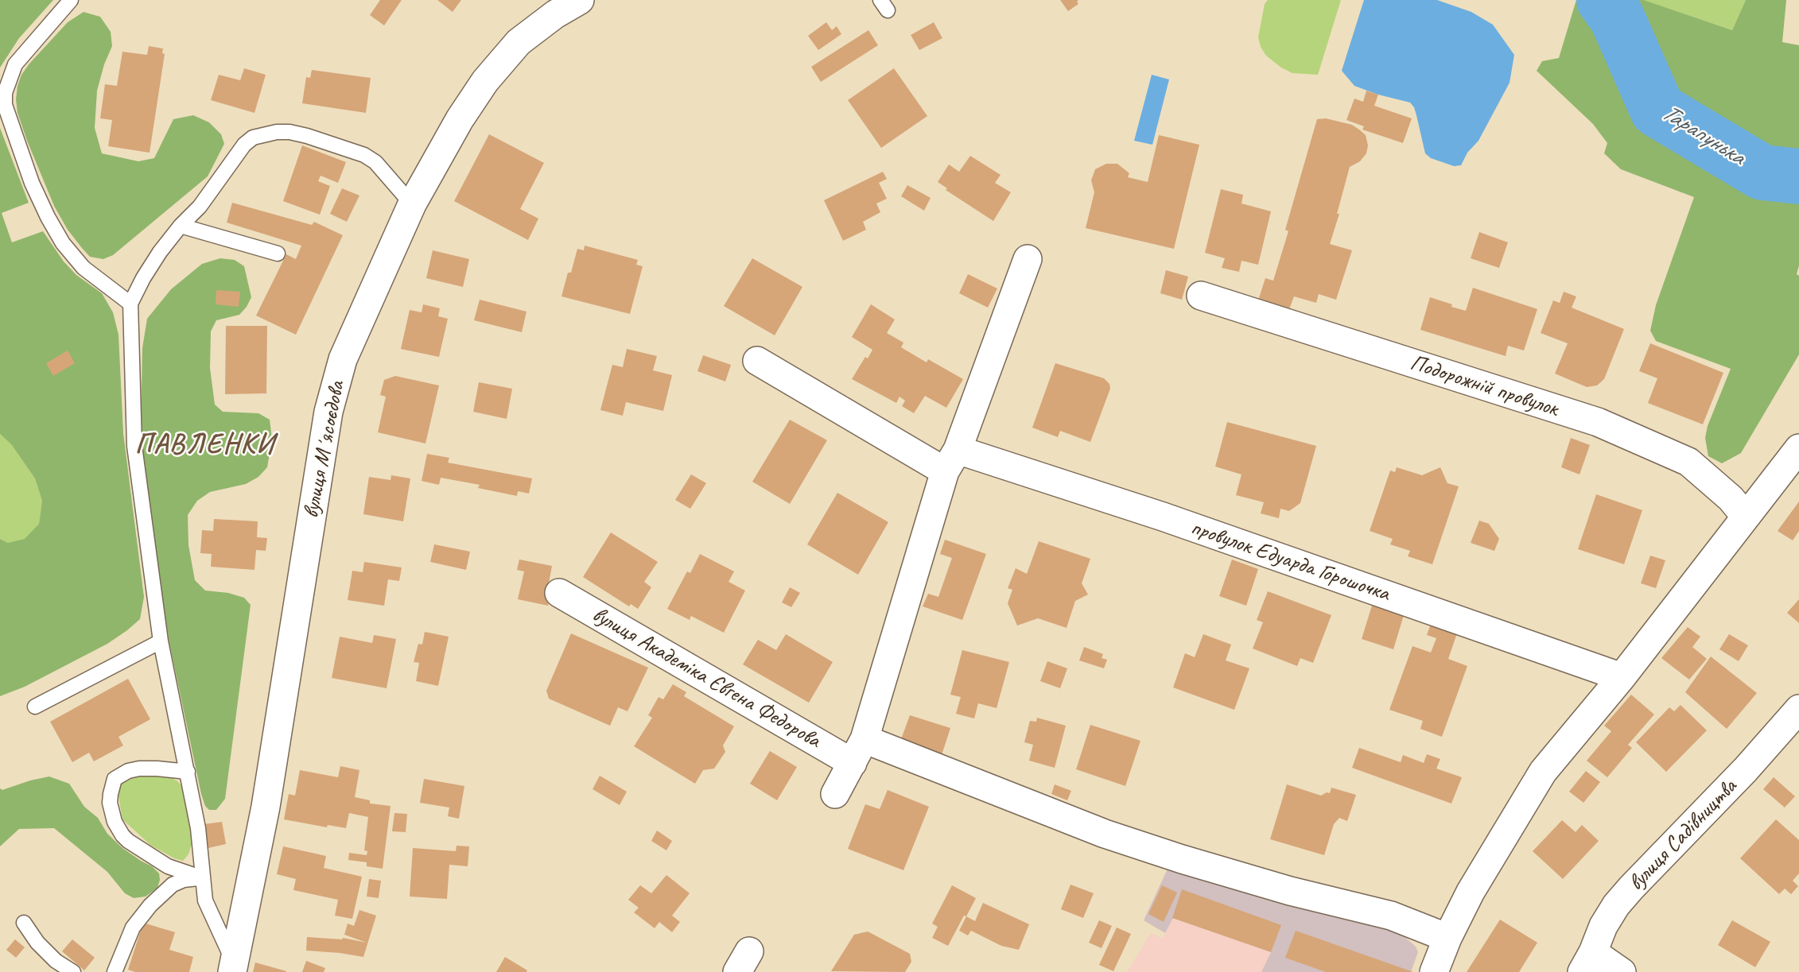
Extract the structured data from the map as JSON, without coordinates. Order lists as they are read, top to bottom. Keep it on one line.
{"streets":{"street":["Подорожній провулок","вулиця Мʼясоєдова","провулок Едуарда Горошочка","вулиця Академіка Євгена Федорова","вулиця Садівництва"]},"districts":["ПАВЛЕНКИ"],"water":["Тарапунька"]}
